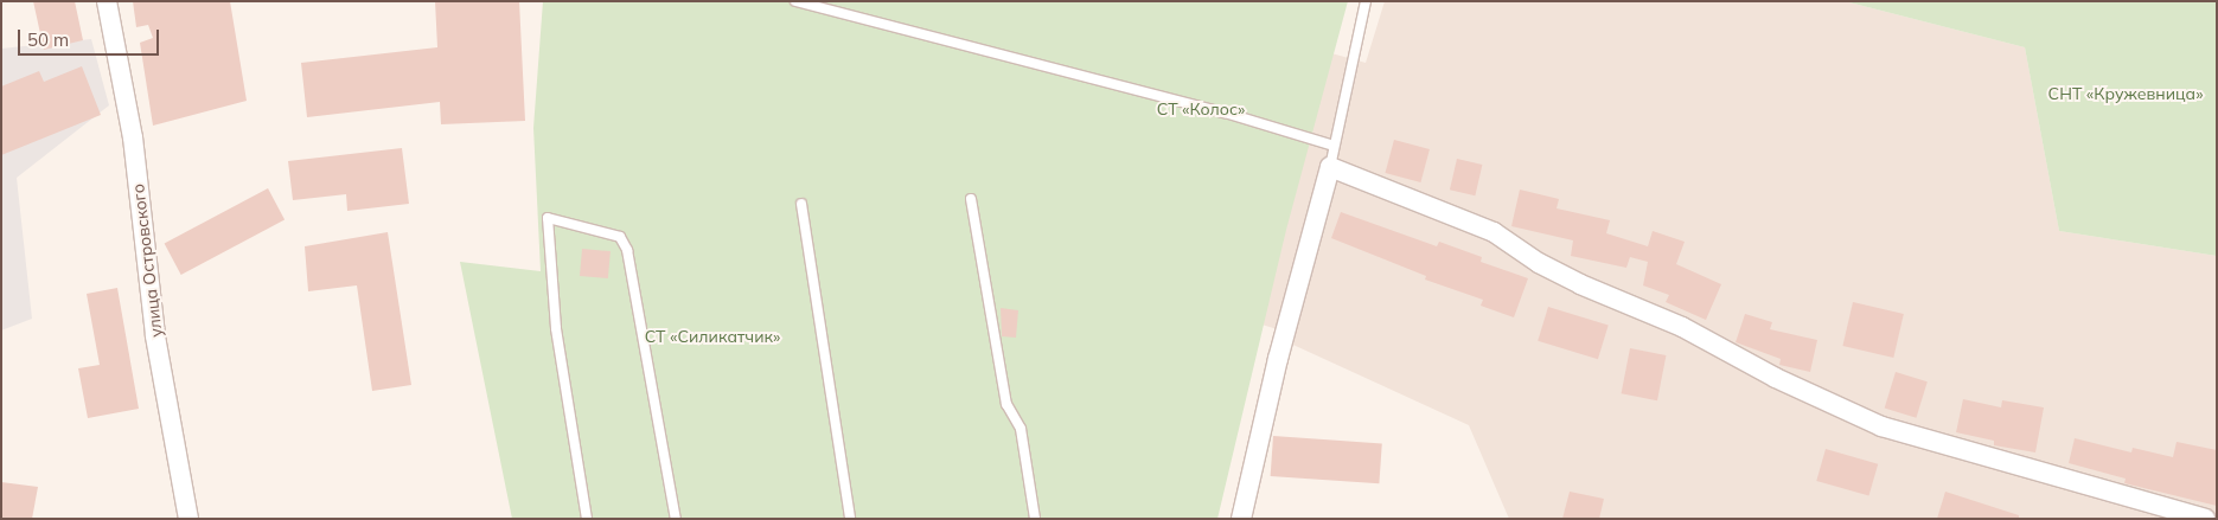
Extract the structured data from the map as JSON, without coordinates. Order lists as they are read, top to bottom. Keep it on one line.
{"streets":{"street":["улица Островского"]},"parks":["СНТ «Кружевница»","СТ «Колос»","СТ «Силикатчик»"],"scale_bar":"50 m"}
